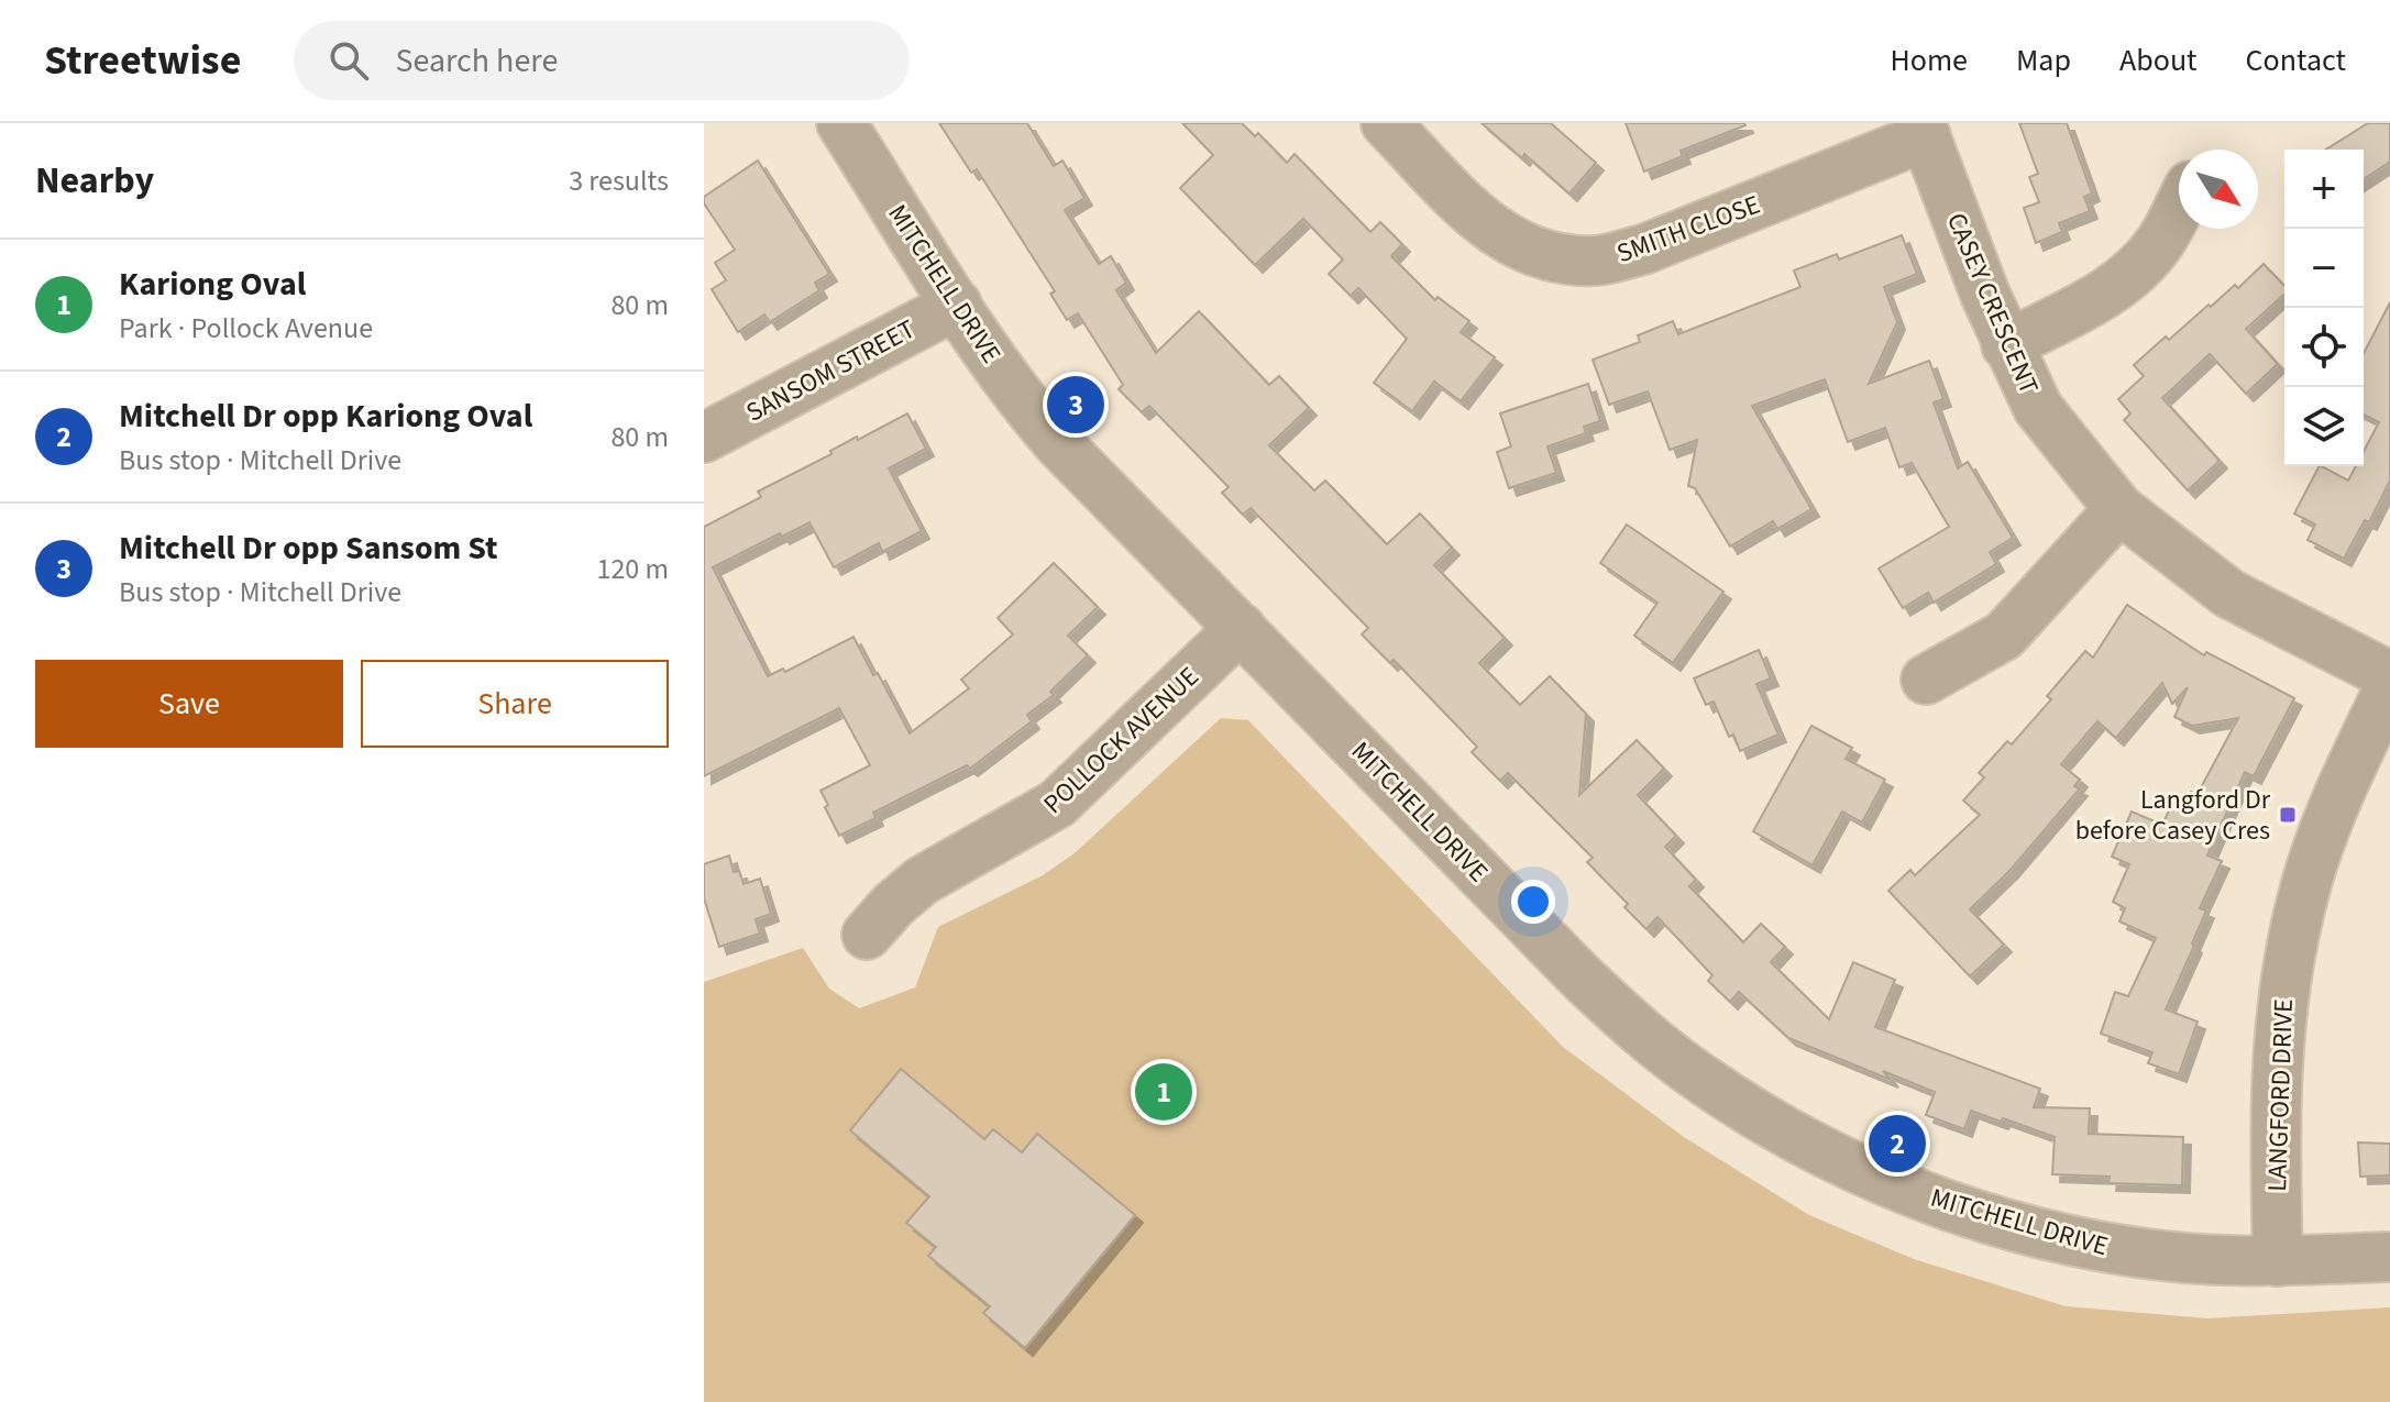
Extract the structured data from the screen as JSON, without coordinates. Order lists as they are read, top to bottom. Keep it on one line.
{"streets":{"street":["SMITH CLOSE","MITCHELL DRIVE","CASEY CRESCENT","SANSOM STREET","POLLOCK AVENUE","LANGFORD DRIVE"]},"crossings":[["SMITH CLOSE","CASEY CRESCENT"],["MITCHELL DRIVE","SANSOM STREET"],["MITCHELL DRIVE","POLLOCK AVENUE"],["MITCHELL DRIVE","LANGFORD DRIVE"]],"places":{"transit":["Langford Dr before Casey Cres"]},"north":"bottom right","page":{"header":"Streetwise","search":"Search here","nav":["Home","Map","About","Contact"],"heading":["Nearby","3 results"],"map_buttons":["+","−"],"list":[{"mark":"1","name":"Kariong Oval","note":"Park · Pollock Avenue","value":"80 m"},{"mark":"2","name":"Mitchell Dr opp Kariong Oval","note":"Bus stop · Mitchell Drive","value":"80 m"},{"mark":"3","name":"Mitchell Dr opp Sansom St","note":"Bus stop · Mitchell Drive","value":"120 m"}],"pins":["3","1","2"],"buttons":["Save","Share"]}}
